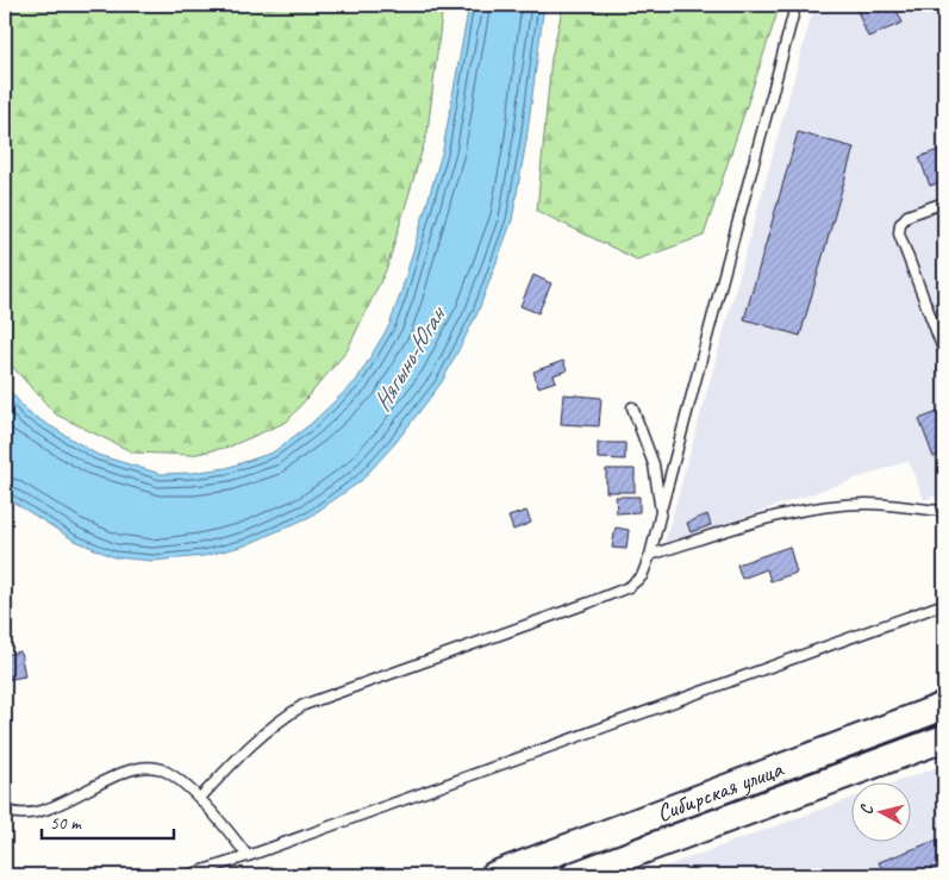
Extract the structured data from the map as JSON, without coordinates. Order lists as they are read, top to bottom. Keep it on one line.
{"streets":{"main road":["Сибирская улица"]},"water":["Нягынь-Юган"],"scale_bar":"50 m","north":"left"}
